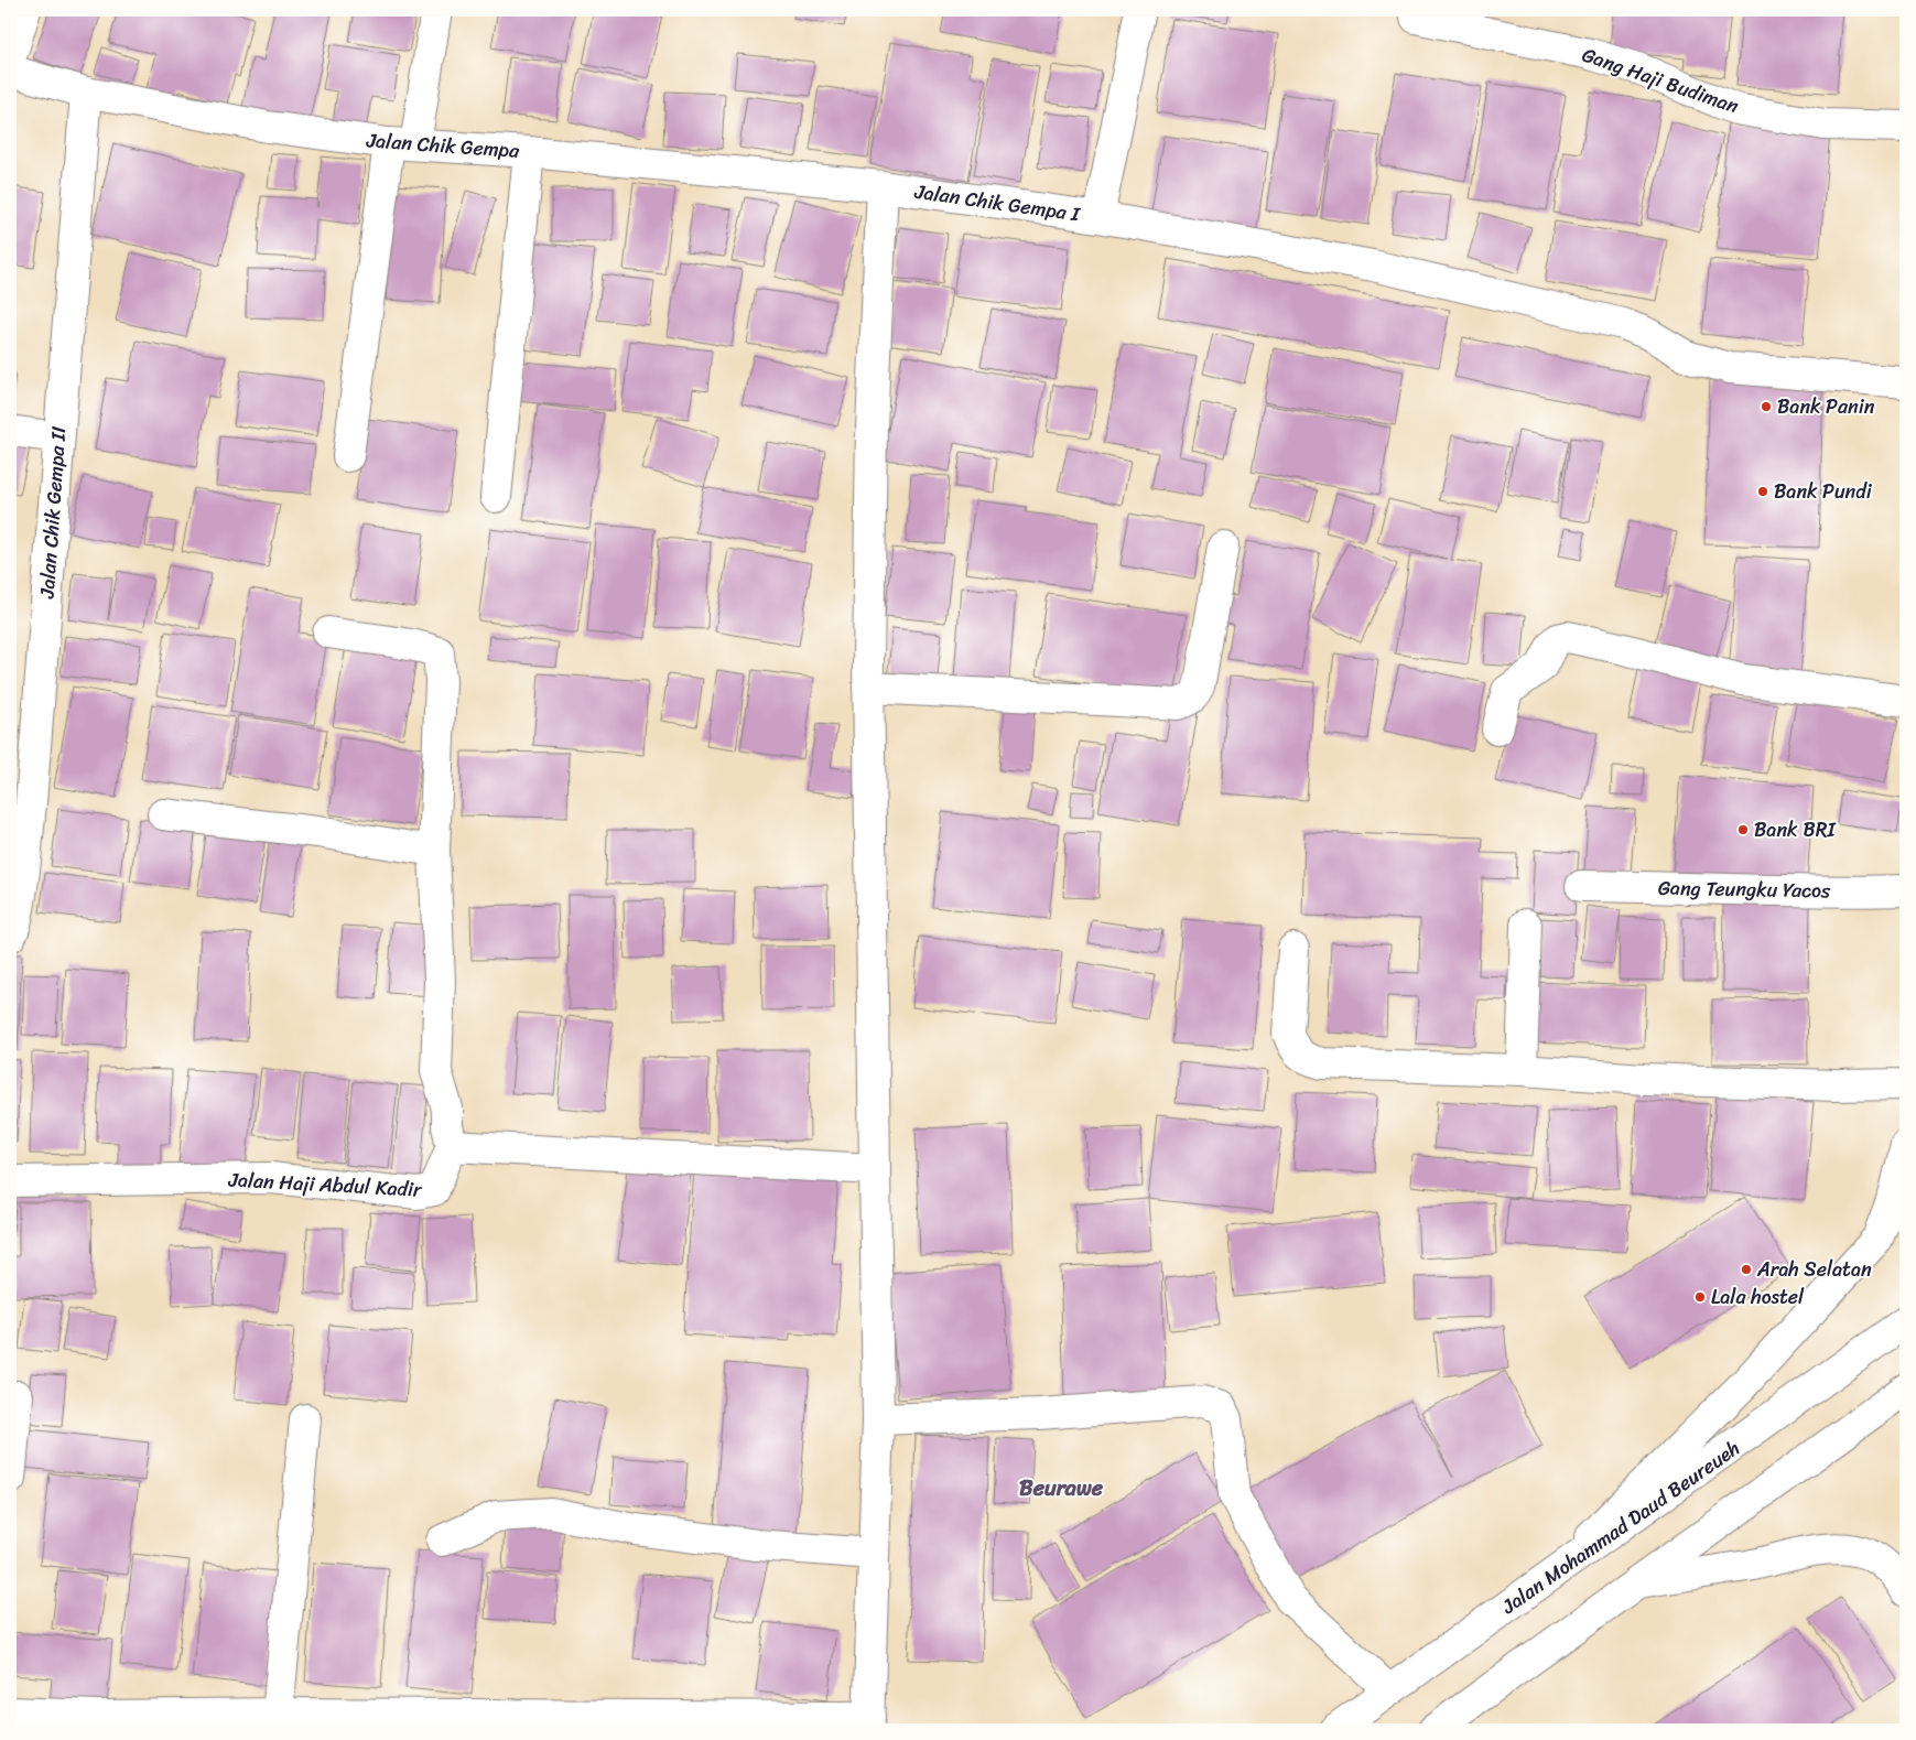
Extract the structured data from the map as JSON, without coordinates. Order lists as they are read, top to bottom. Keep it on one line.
{"streets":{"main road":["Gang Haji Budiman","Jalan Chik Gempa","Jalan Chik Gempa I","Jalan Chik Gempa II","Gang Teungku Yacos","Jalan Haji Abdul Kadir","Jalan Mohammad Daud Beureueh"]},"crossings":[["Jalan Chik Gempa","Jalan Chik Gempa I"],["Jalan Chik Gempa","Jalan Chik Gempa II"]],"districts":["Beurawe"],"places":["Bank Panin","Bank Pundi","Bank BRI","Arah Selatan","Lala hostel"]}
